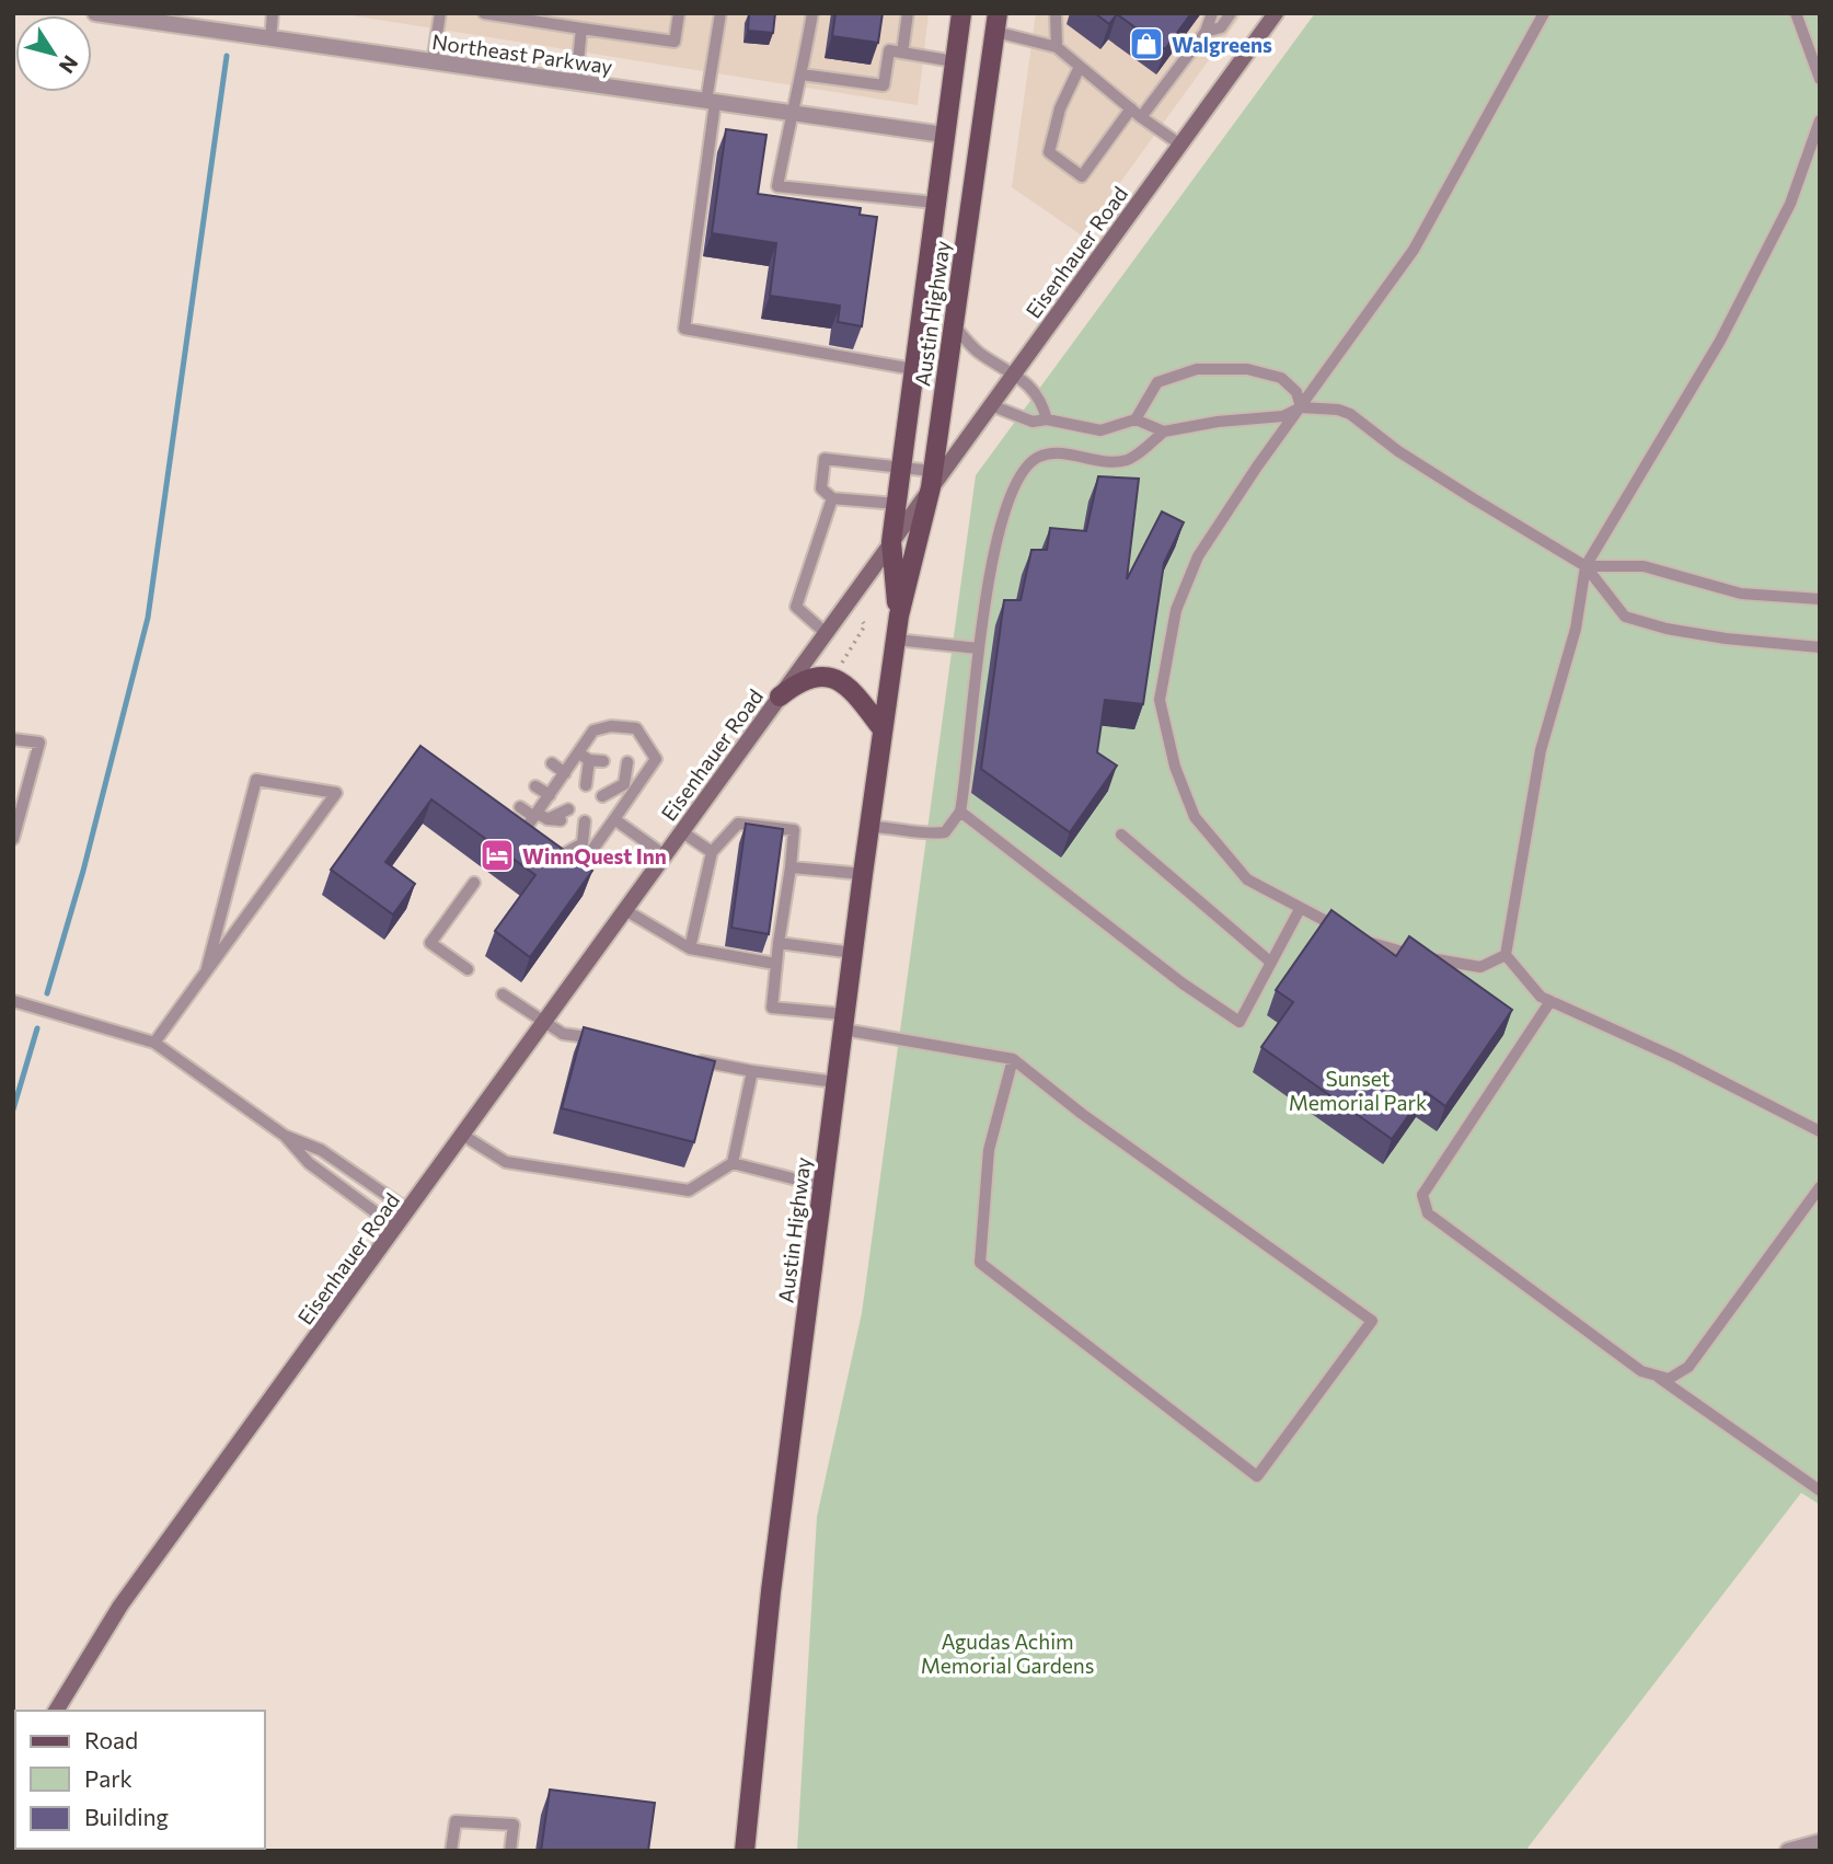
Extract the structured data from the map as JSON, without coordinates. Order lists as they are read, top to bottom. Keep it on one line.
{"streets":{"main road":["Eisenhauer Road","Austin Highway"],"street":["Northeast Parkway"]},"crossings":[["Northeast Parkway","Austin Highway"],["Eisenhauer Road","Austin Highway"]],"parks":["Sunset Memorial Park","Agudas Achim Memorial Gardens"],"places":{"shop":["Walgreens"],"hotel":["WinnQuest Inn"]},"legend":["Road","Park","Building"],"north":"bottom right"}
